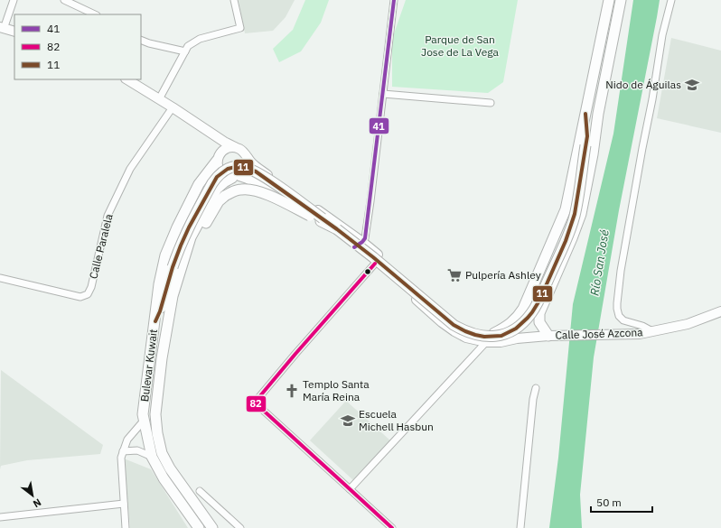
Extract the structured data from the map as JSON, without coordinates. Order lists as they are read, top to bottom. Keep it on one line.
{"streets":{"main road":["Calle José Azcona","Bulevar Kuwait"],"street":["Calle Paralela"]},"crossings":[["Calle José Azcona","Bulevar Kuwait"]],"water":["Río San José"],"parks":["Parque de San Jose de La Vega"],"places":{"school or university":["Nido de Águilas","Escuela Michell Hasbun"],"supermarket":["Pulpería Ashley"],"church":["Templo Santa María Reina"]},"lines":["transit line 41","transit line 11","transit line 82"],"legend":["41","82","11"],"scale_bar":"50 m","north":"bottom right"}
